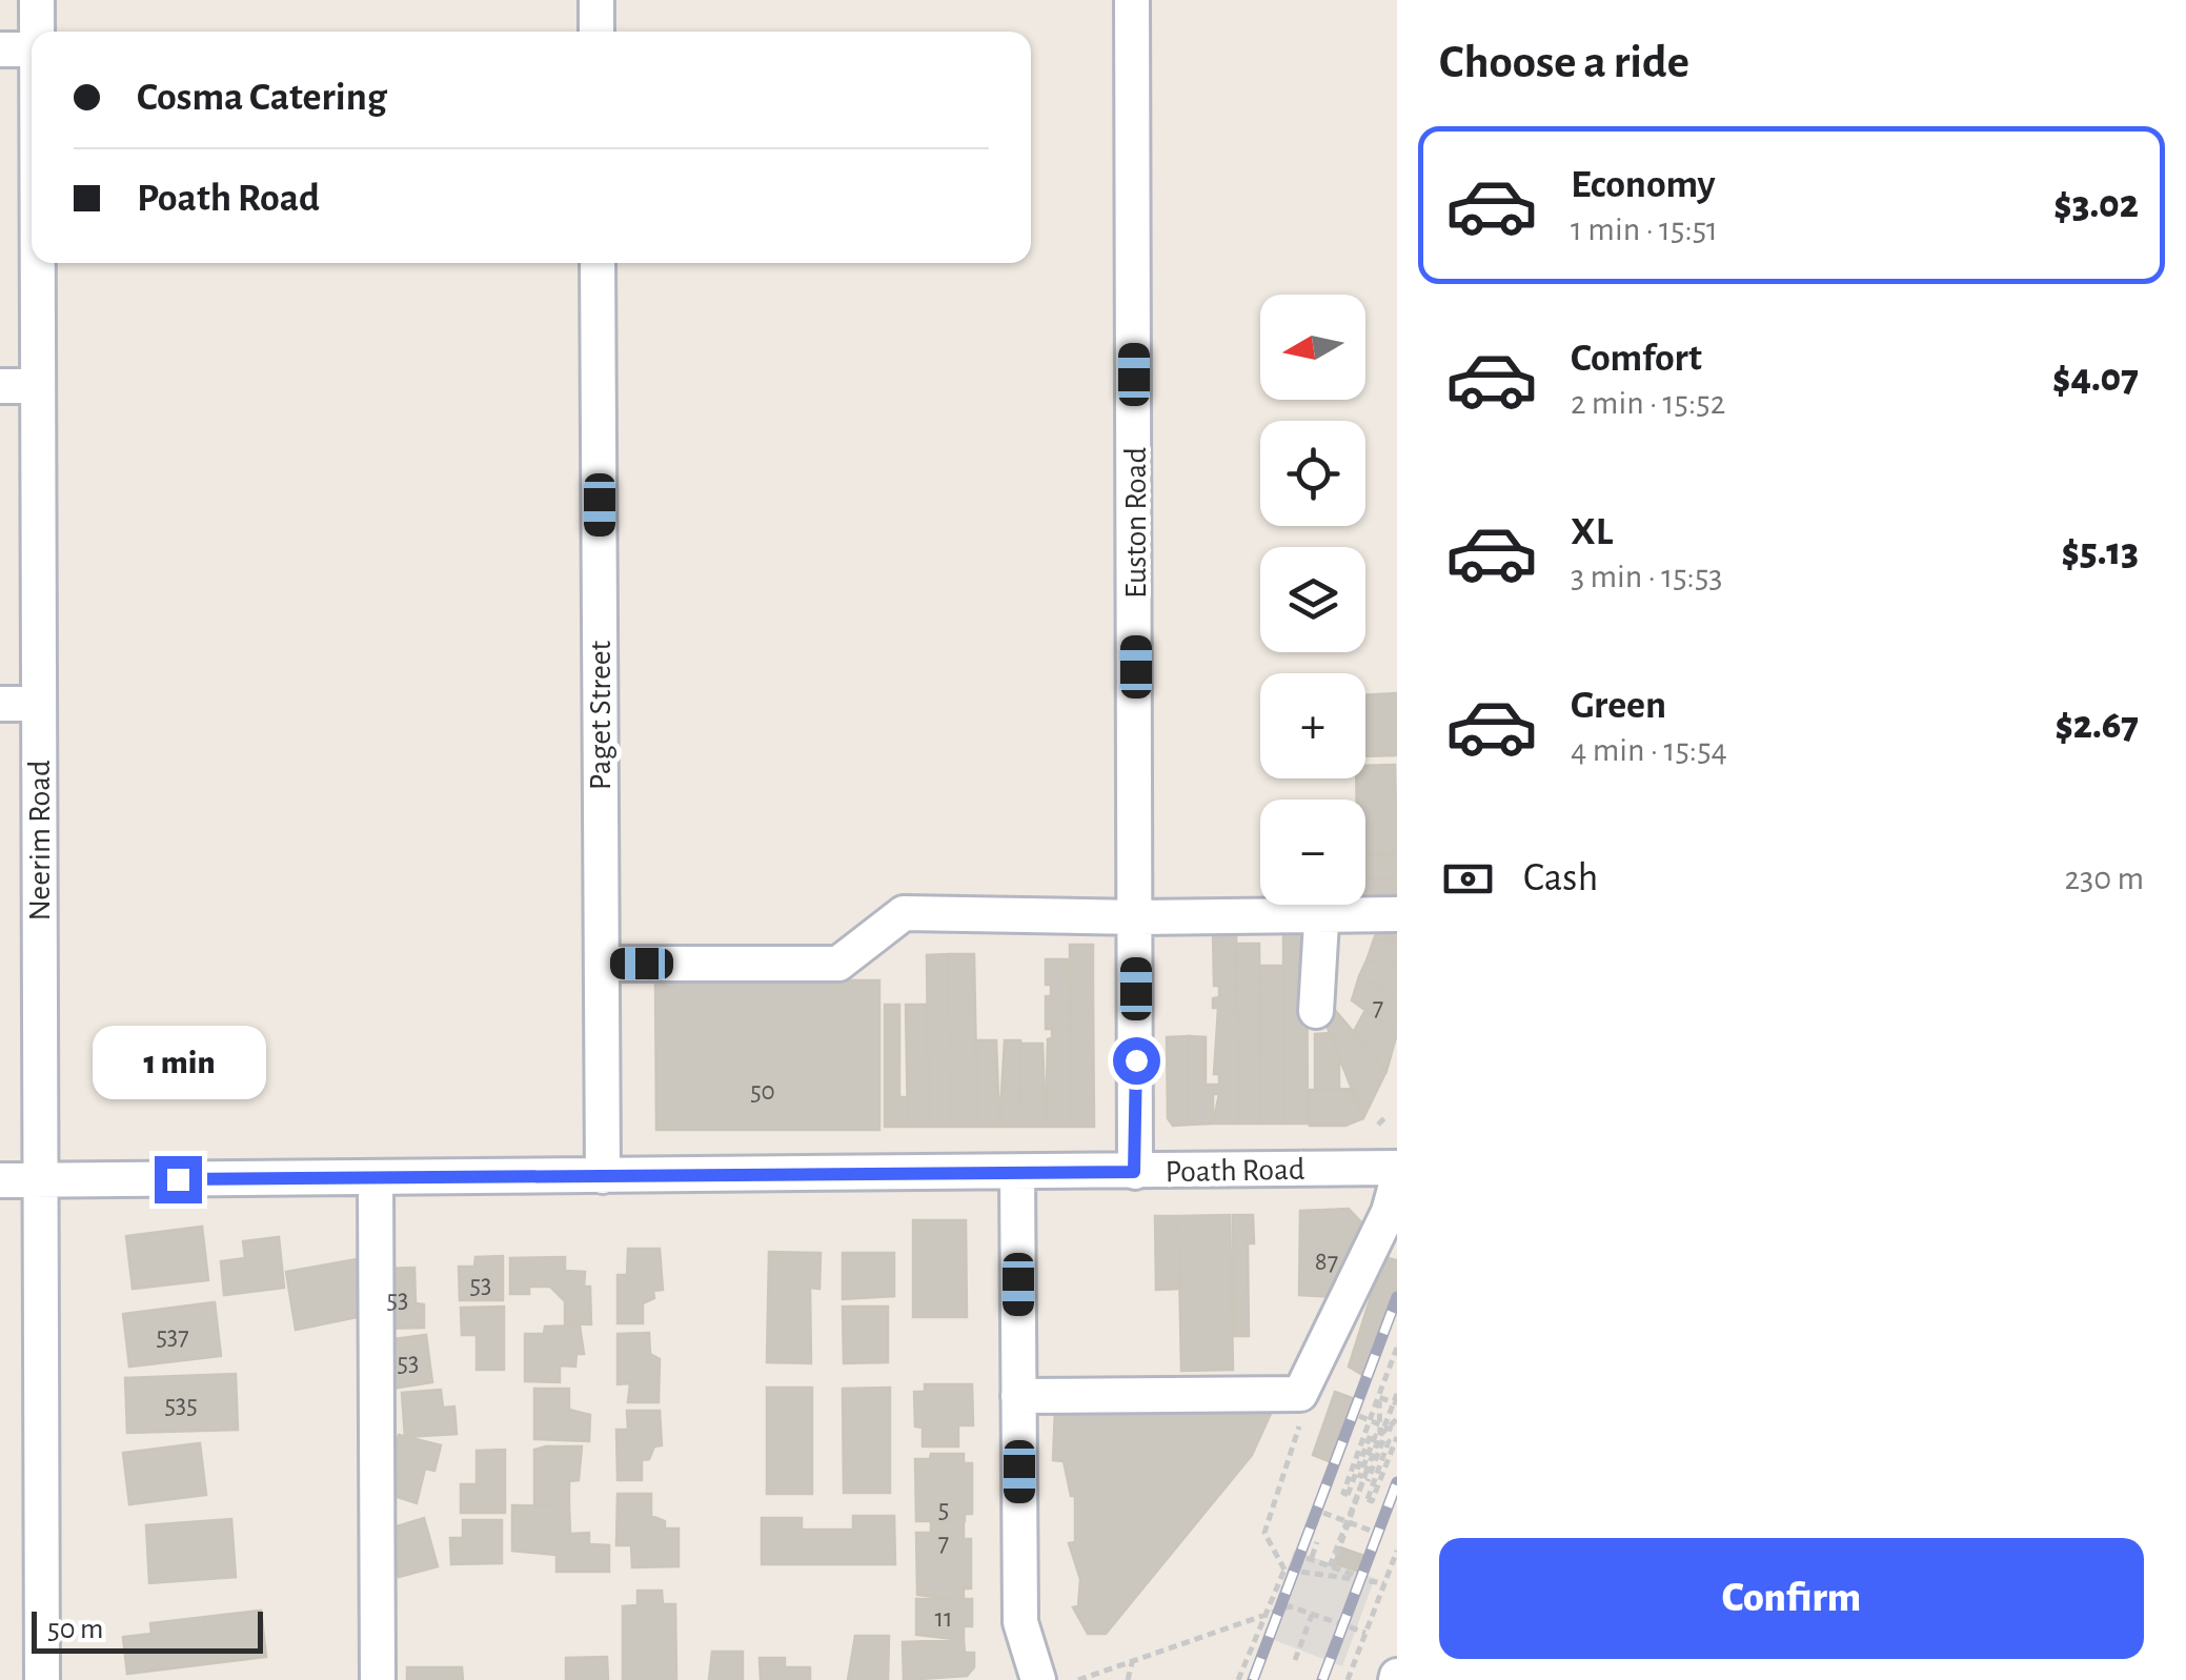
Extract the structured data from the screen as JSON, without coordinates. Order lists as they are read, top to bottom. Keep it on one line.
{"streets":{"street":["Euston Road","Paget Street","Neerim Road","Poath Road"]},"crossings":[["Euston Road","Poath Road"],["Paget Street","Poath Road"],["Neerim Road","Poath Road"]],"house_numbers":["7","50","87","53","53","537","53","535","5","7","11"],"scale_bar":"50 m","north":"left","page":{"heading":"Choose a ride","banner":["Cosma Catering","Poath Road"],"list":[{"name":"Economy","note":"1 min · 15:51","value":"$3.02"},{"name":"Comfort","note":"2 min · 15:52","value":"$4.07"},{"name":"XL","note":"3 min · 15:53","value":"$5.13"},{"name":"Green","note":"4 min · 15:54","value":"$2.67"}],"map_buttons":["+","−"],"pay":["Cash","230 m"],"bubble":"1 min","buttons":"Confirm","scale":"50 m"}}
